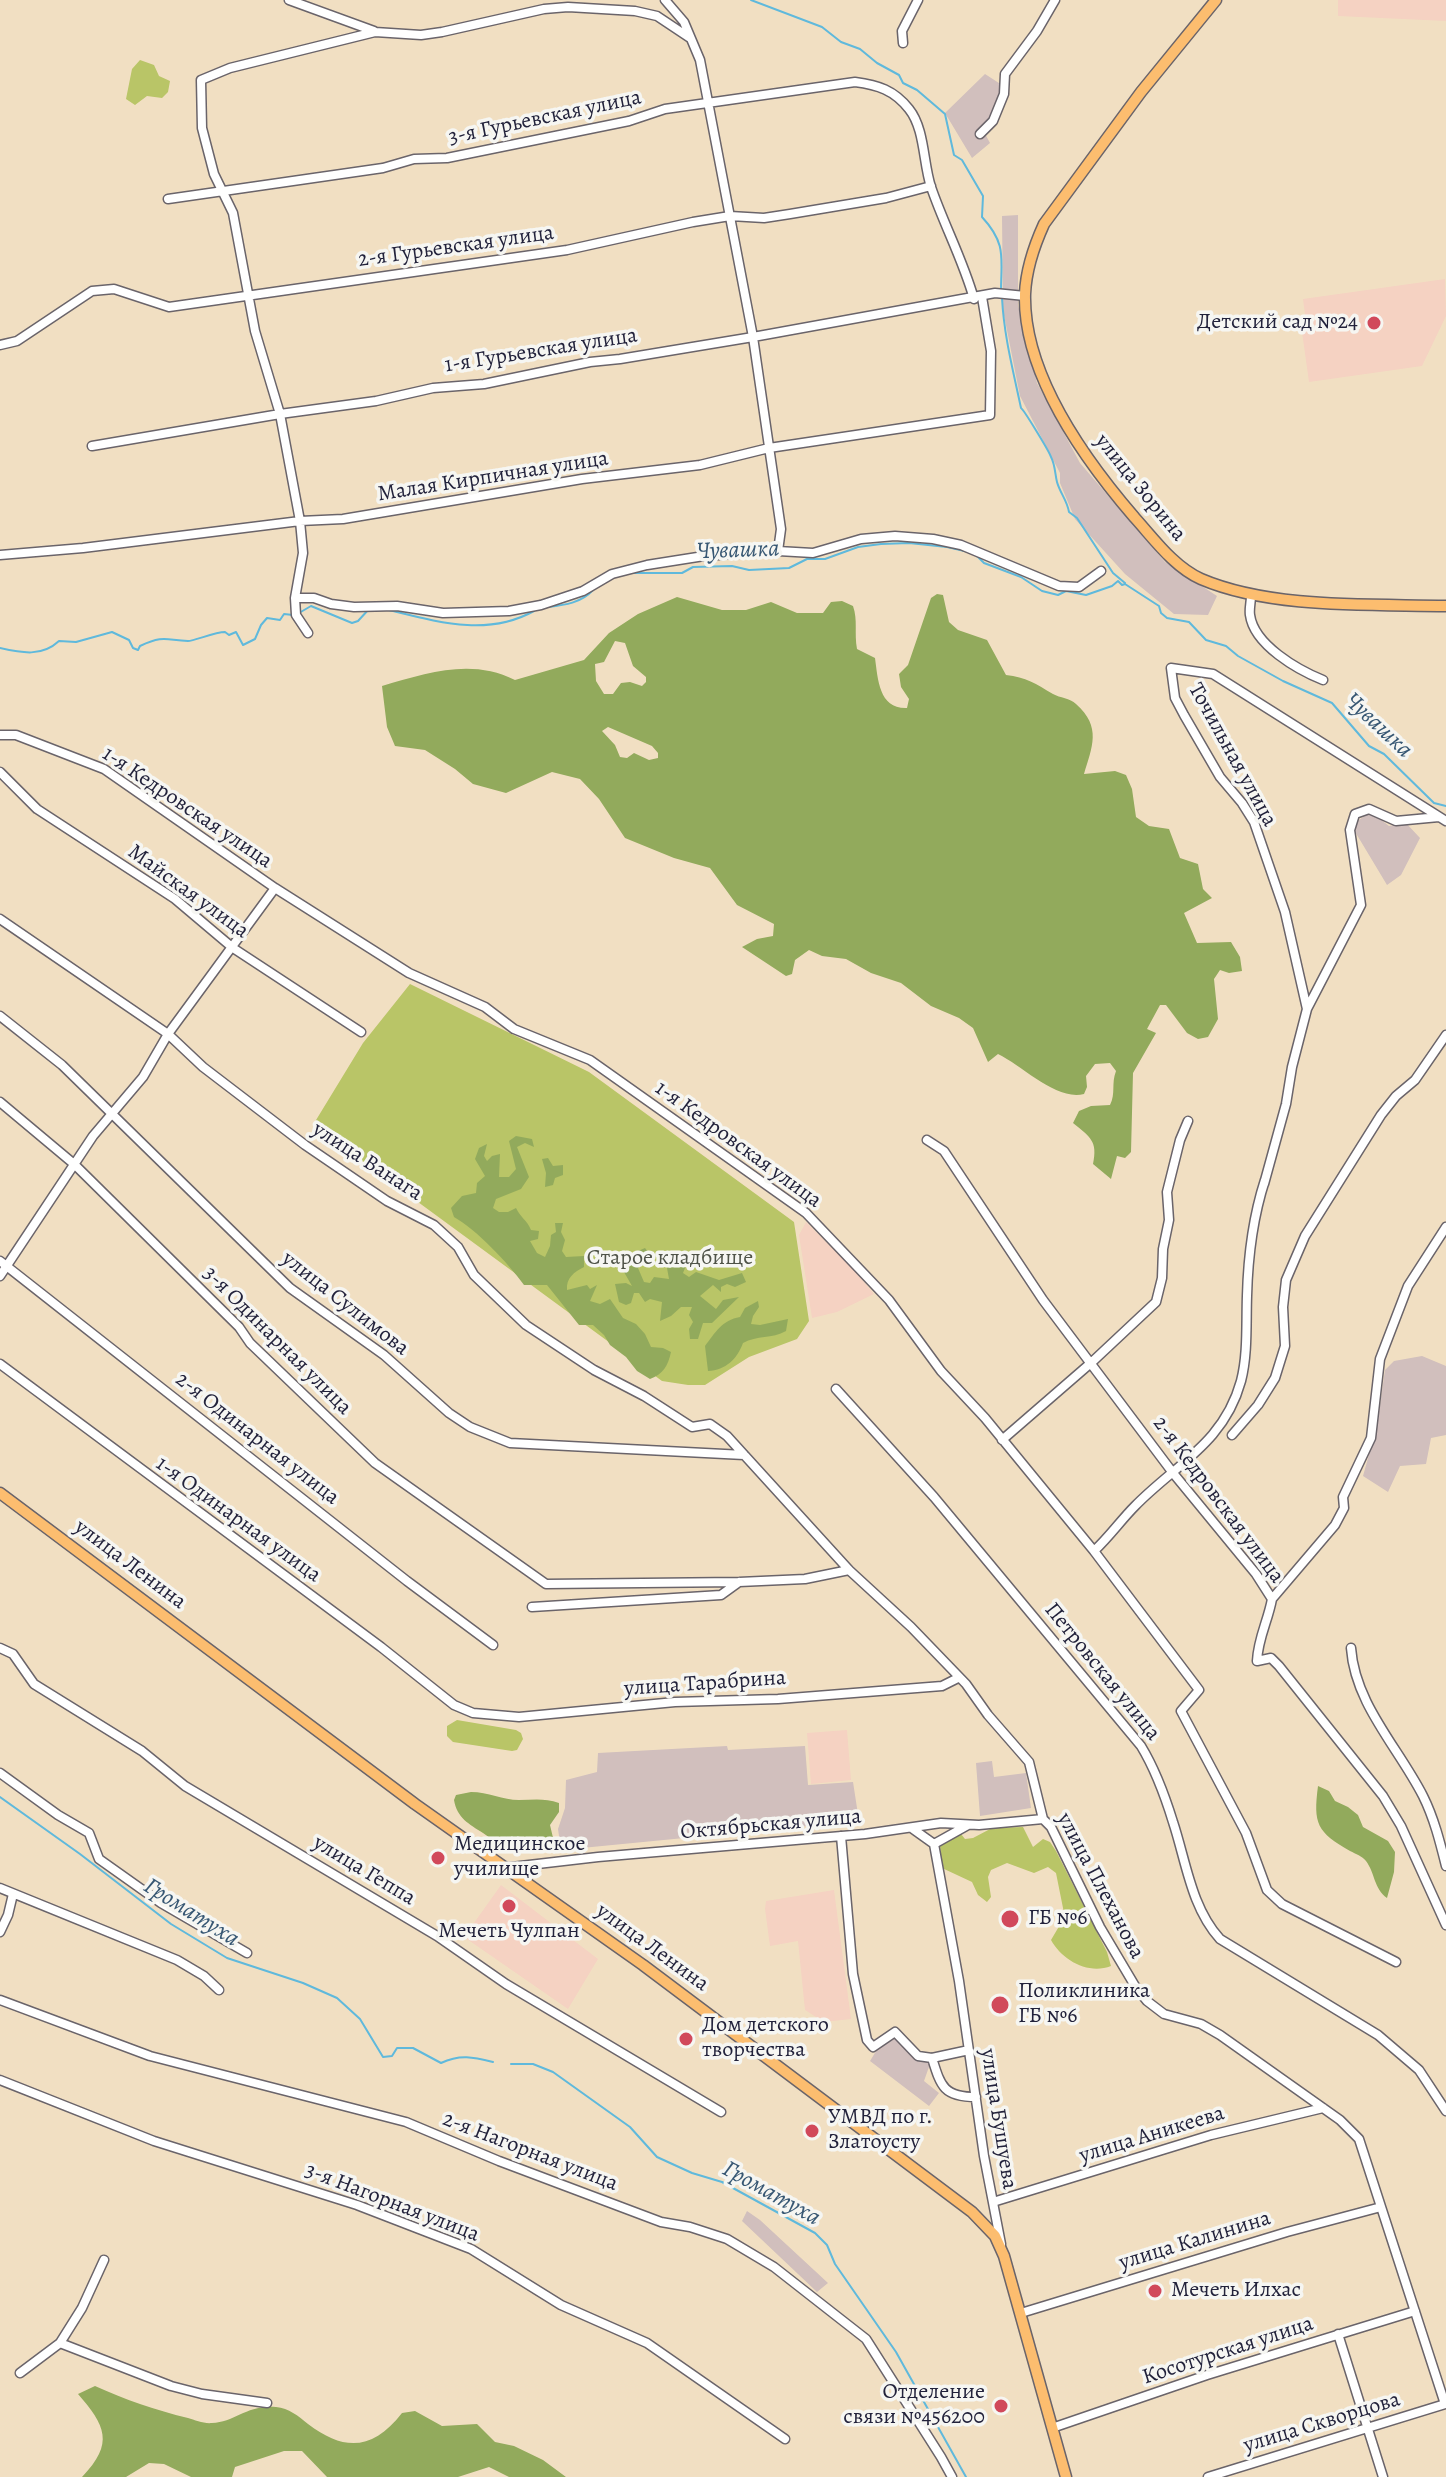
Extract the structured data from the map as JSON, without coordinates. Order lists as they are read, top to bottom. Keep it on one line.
{"streets":{"main road":["улица Зорина","улица Ленина"],"street":["3-я Гурьевская улица","2-я Гурьевская улица","1-я Гурьевская улица","Малая Кирпичная улица","Точильная улица","1-я Кедровская улица","Майская улица","улица Ванага","улица Сулимова","3-я Одинарная улица","2-я Одинарная улица","2-я Кедровская улица","1-я Одинарная улица","Петровская улица","улица Тарабрина","Октябрьская улица","улица Геппа","улица Плеханова","улица Бушуева","улица Аникеева","2-я Нагорная улица","3-я Нагорная улица","улица Калинина","Косотурская улица","улица Скворцова"]},"crossings":[["3-я Гурьевская улица","2-я Гурьевская улица"],["1-я Гурьевская улица","Малая Кирпичная улица"],["1-я Гурьевская улица","улица Зорина"],["улица Ванага","улица Плеханова"],["улица Сулимова","улица Плеханова"],["1-я Одинарная улица","улица Тарабрина"],["улица Ленина","Октябрьская улица"],["улица Ленина","улица Бушуева"],["улица Ленина","улица Калинина"],["улица Ленина","Косотурская улица"],["улица Тарабрина","улица Плеханова"],["Октябрьская улица","улица Плеханова"],["улица Плеханова","улица Аникеева"],["улица Плеханова","улица Калинина"],["улица Плеханова","Косотурская улица"],["улица Плеханова","улица Скворцова"],["улица Бушуева","улица Аникеева"]],"water":["Чувашка","Громатуха"],"parks":["Старое кладбище"],"places":["Детский сад №24","Медицинское училище","Мечеть Чулпан","ГБ №6","Поликлиника ГБ №6","Дом детского творчества","УМВД по г. Златоусту","Мечеть Илхас","Отделение связи №456200"]}
